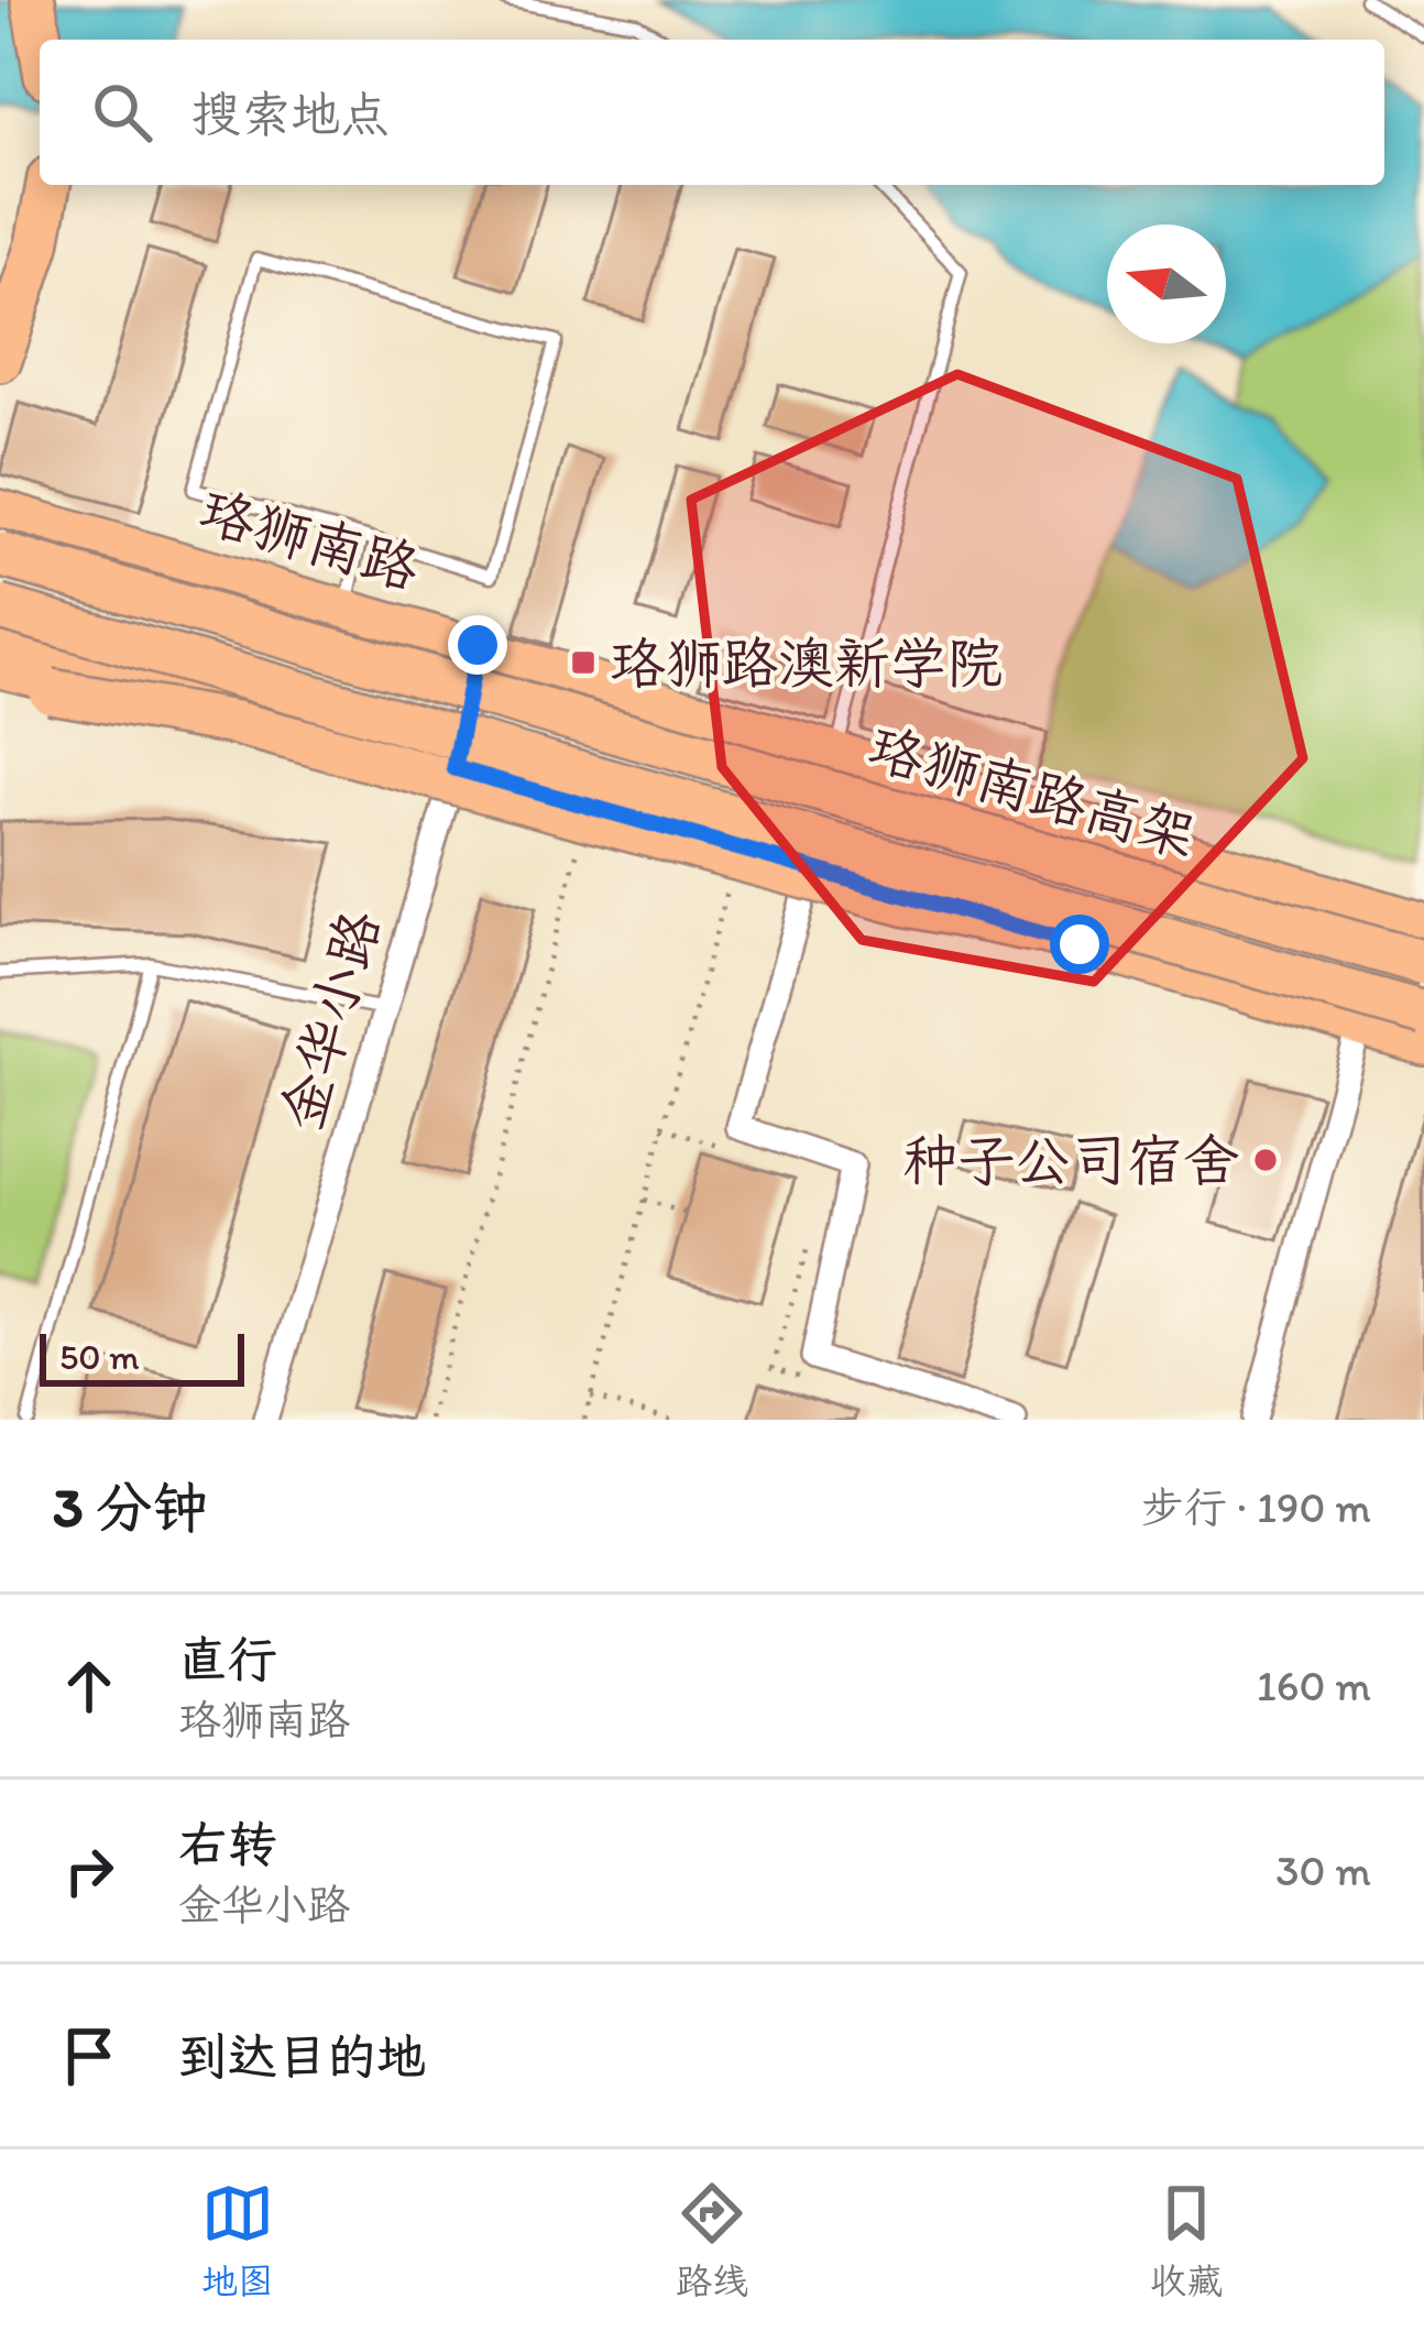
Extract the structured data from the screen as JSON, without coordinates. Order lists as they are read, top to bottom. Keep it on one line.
{"streets":{"highway":["珞狮南路高架"],"main road":["珞狮南路"],"street":["金华小路"]},"crossings":[["珞狮南路","金华小路"]],"places":{"transit":["珞狮路澳新学院"],"other":["种子公司宿舍"]},"scale_bar":"50 m","north":"left","page":{"search":"搜索地点","scale":"50 m","heading":["3 分钟","步行 · 190 m"],"list":[["直行","珞狮南路","160 m"],["右转","金华小路","30 m"],"到达目的地"],"nav":["地图","路线","收藏"]}}
